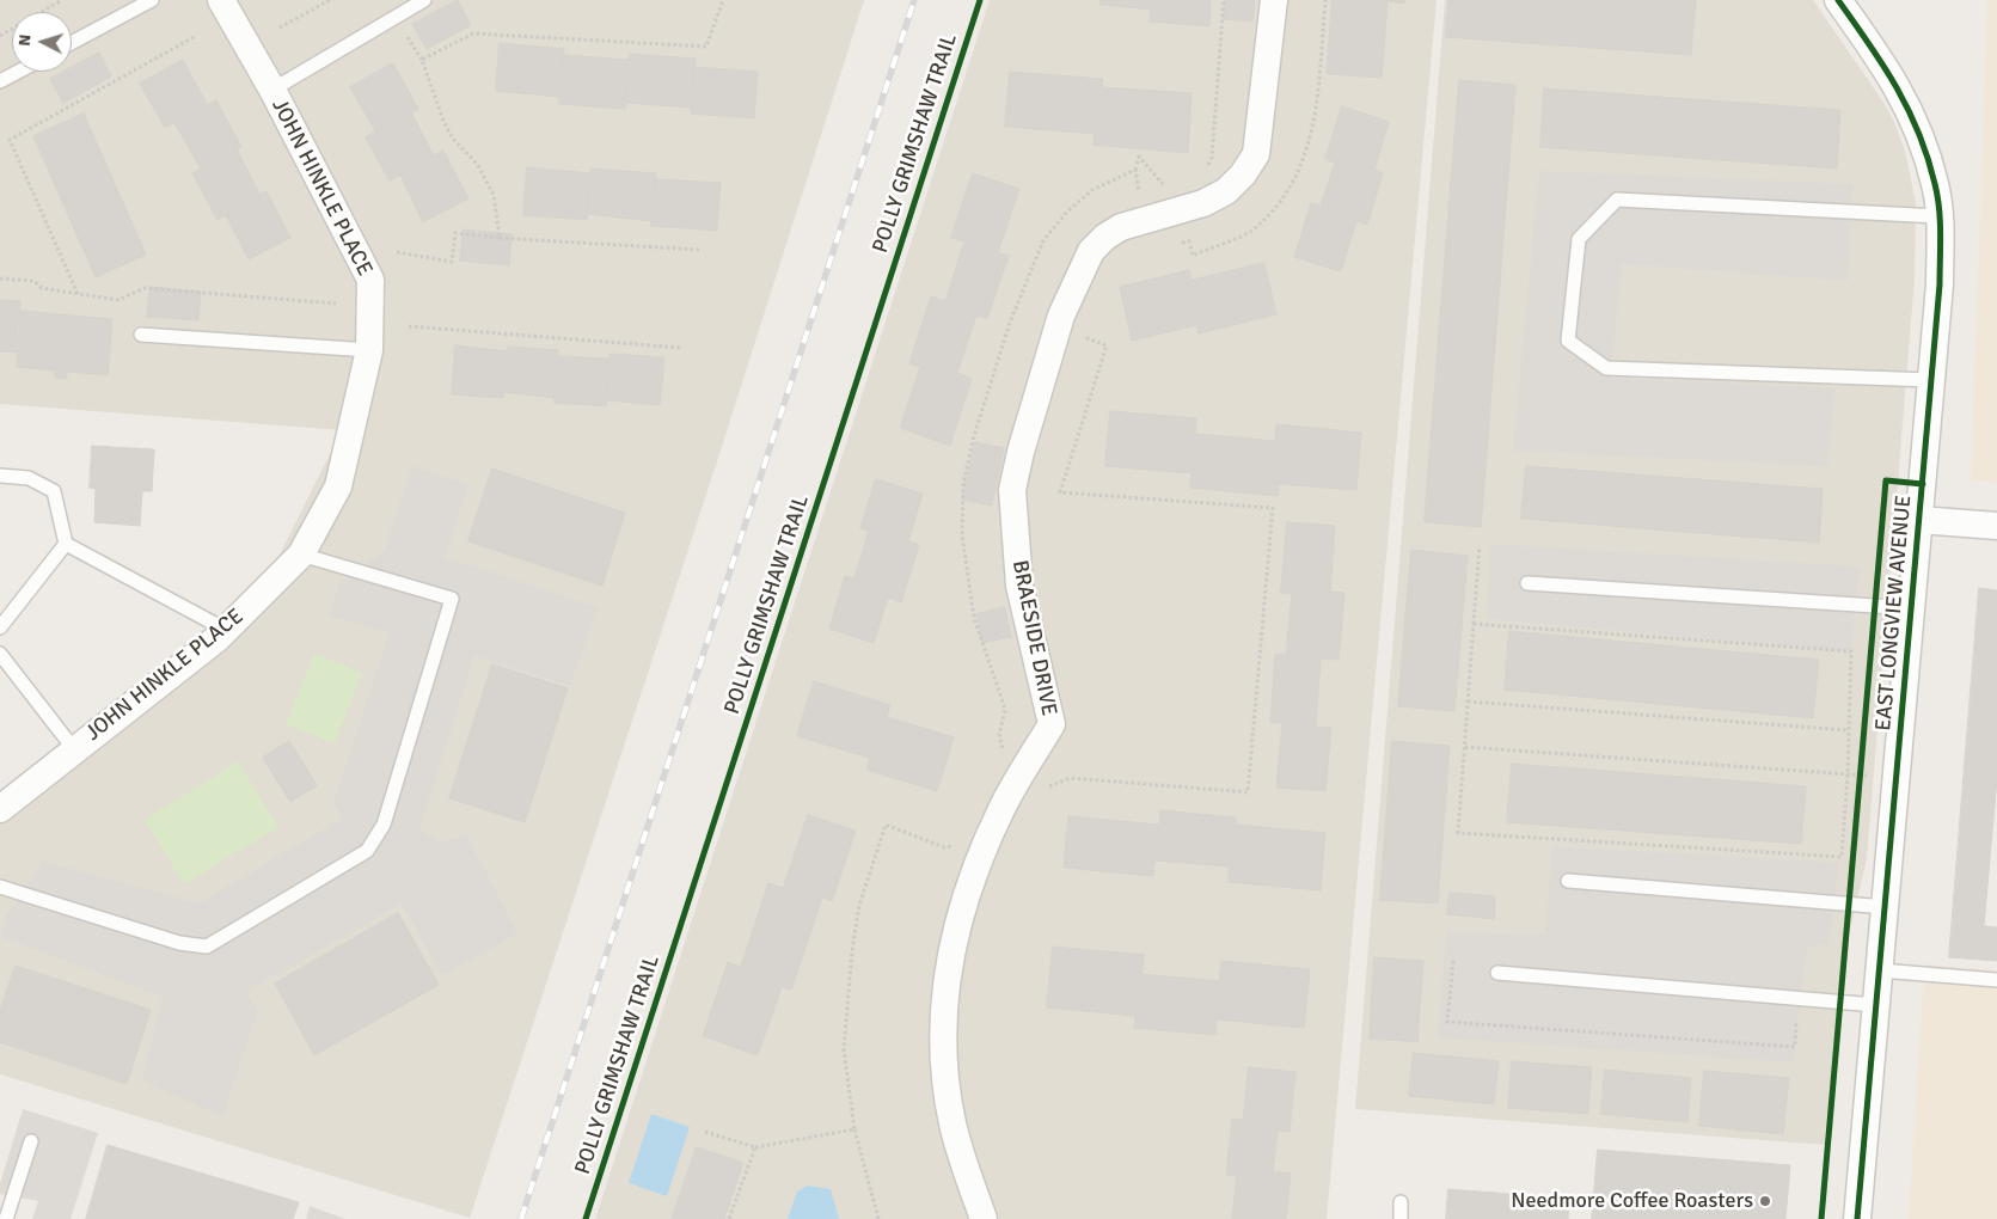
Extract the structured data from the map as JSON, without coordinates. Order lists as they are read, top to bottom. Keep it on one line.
{"streets":{"street":["JOHN HINKLE PLACE","EAST LONGVIEW AVENUE","BRAESIDE DRIVE"],"cycle path":["POLLY GRIMSHAW TRAIL"]},"places":["Needmore Coffee Roasters"],"north":"left"}
